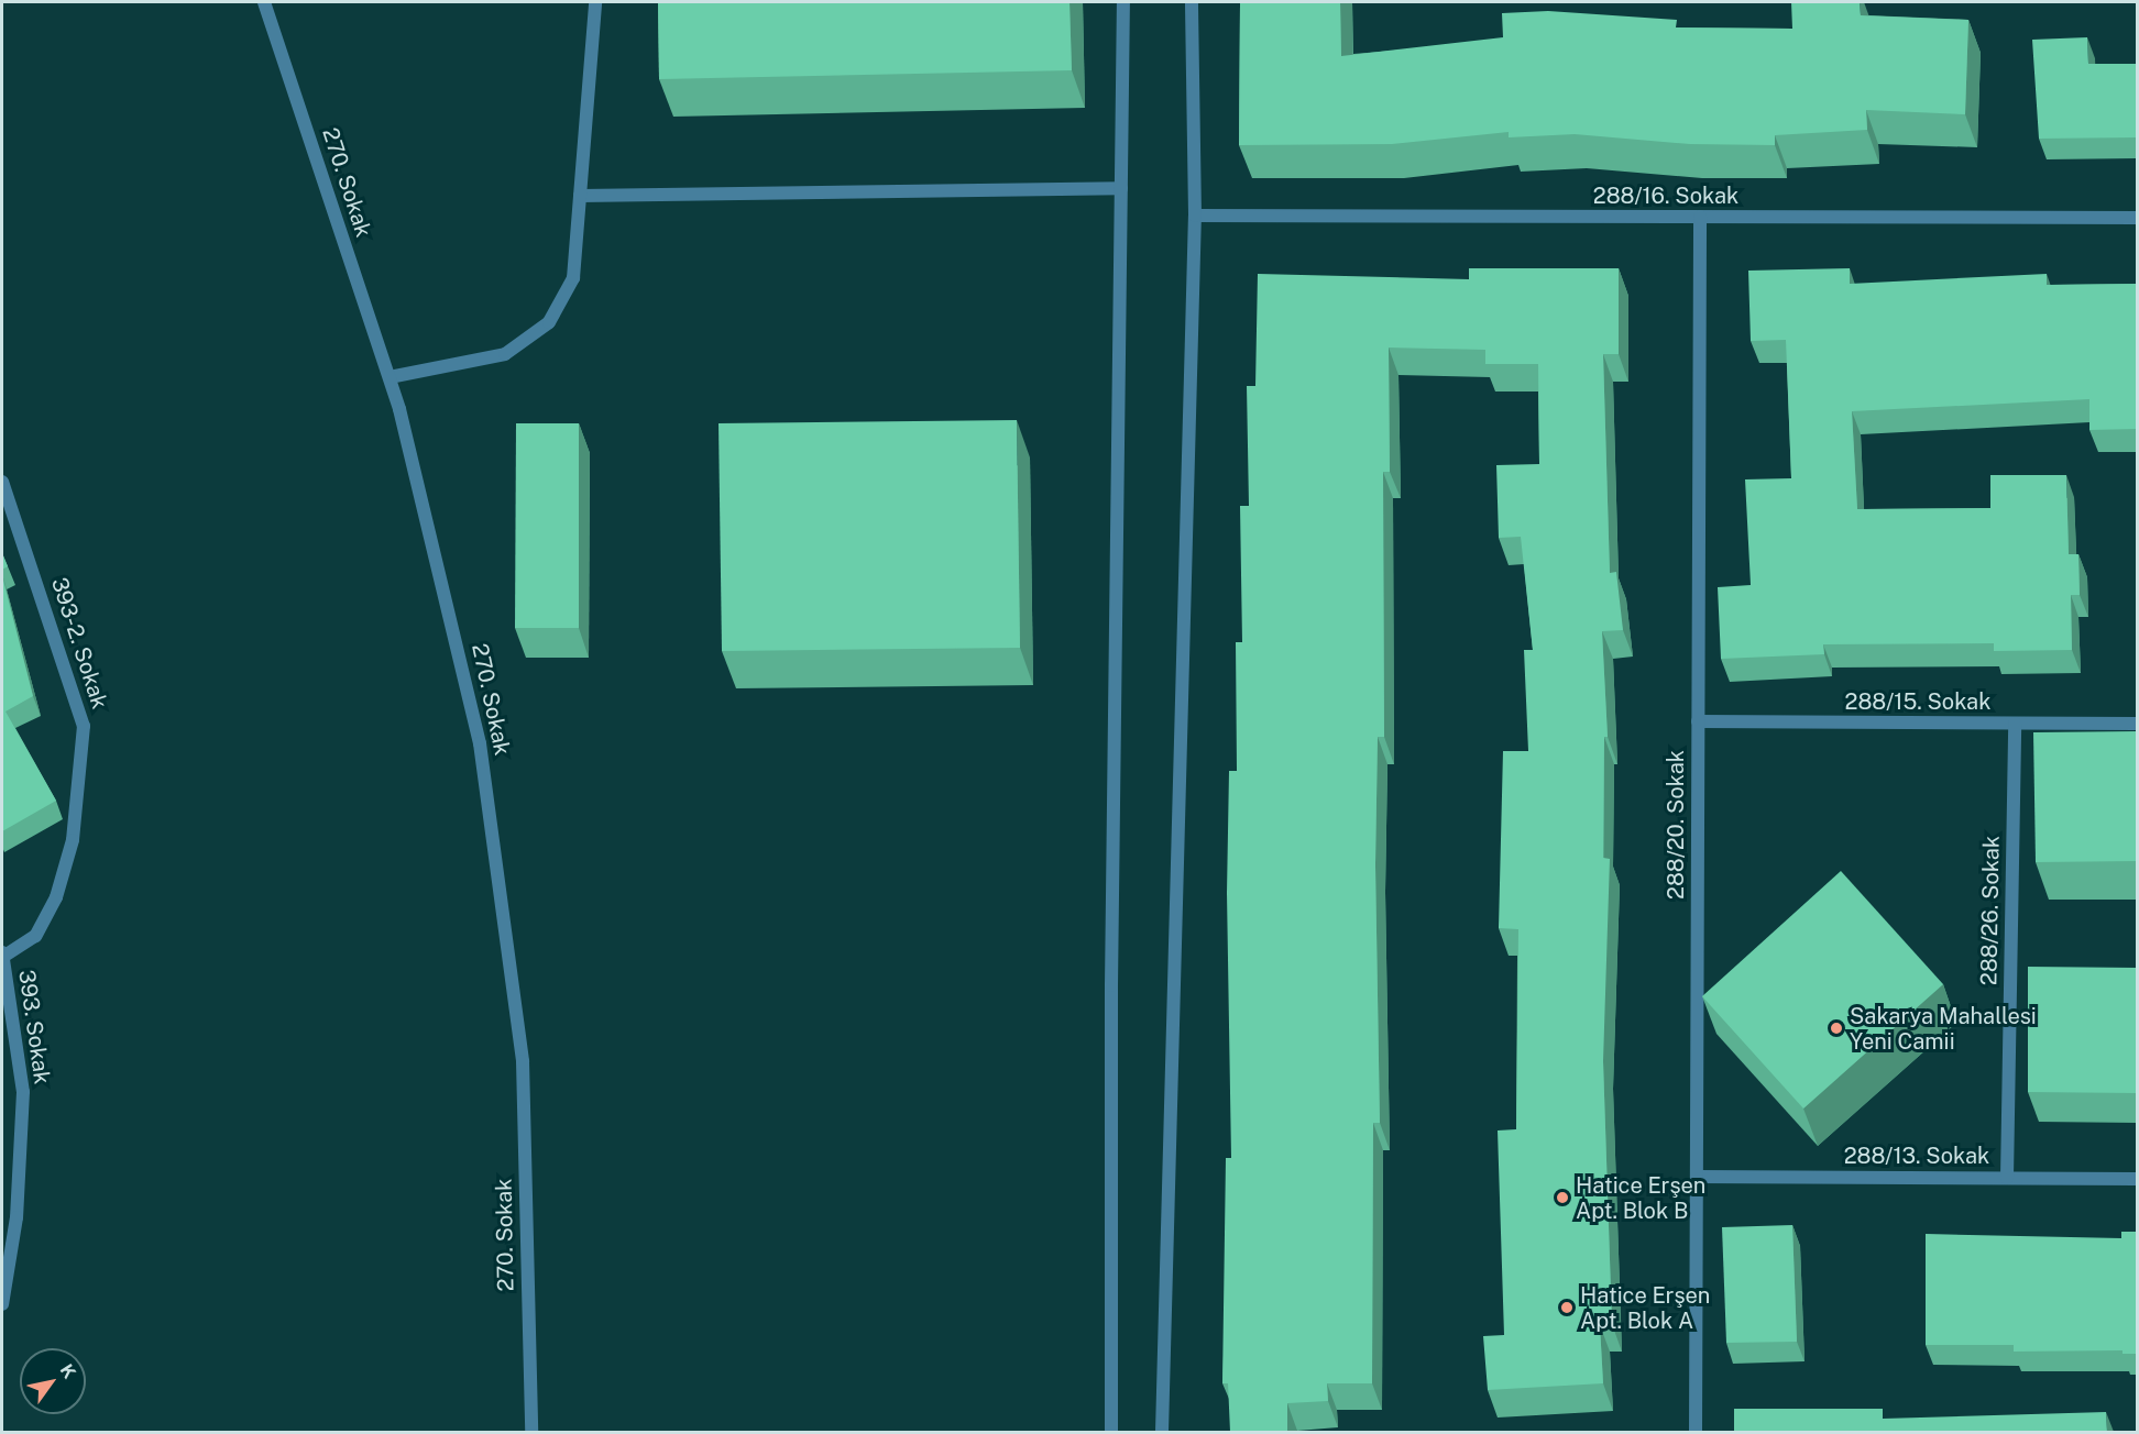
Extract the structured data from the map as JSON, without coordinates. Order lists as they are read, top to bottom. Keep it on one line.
{"streets":{"street":["270. Sokak","288/16. Sokak","393-2. Sokak","288/15. Sokak","288/20. Sokak","288/26. Sokak","393. Sokak","288/13. Sokak"]},"crossings":[["288/16. Sokak","288/20. Sokak"],["393-2. Sokak","393. Sokak"],["288/15. Sokak","288/20. Sokak"],["288/15. Sokak","288/26. Sokak"],["288/20. Sokak","288/13. Sokak"],["288/26. Sokak","288/13. Sokak"]],"places":["Sakarya Mahallesi Yeni Camii","Hatice Erşen Apt. Blok B","Hatice Erşen Apt. Blok A"],"north":"top right"}
